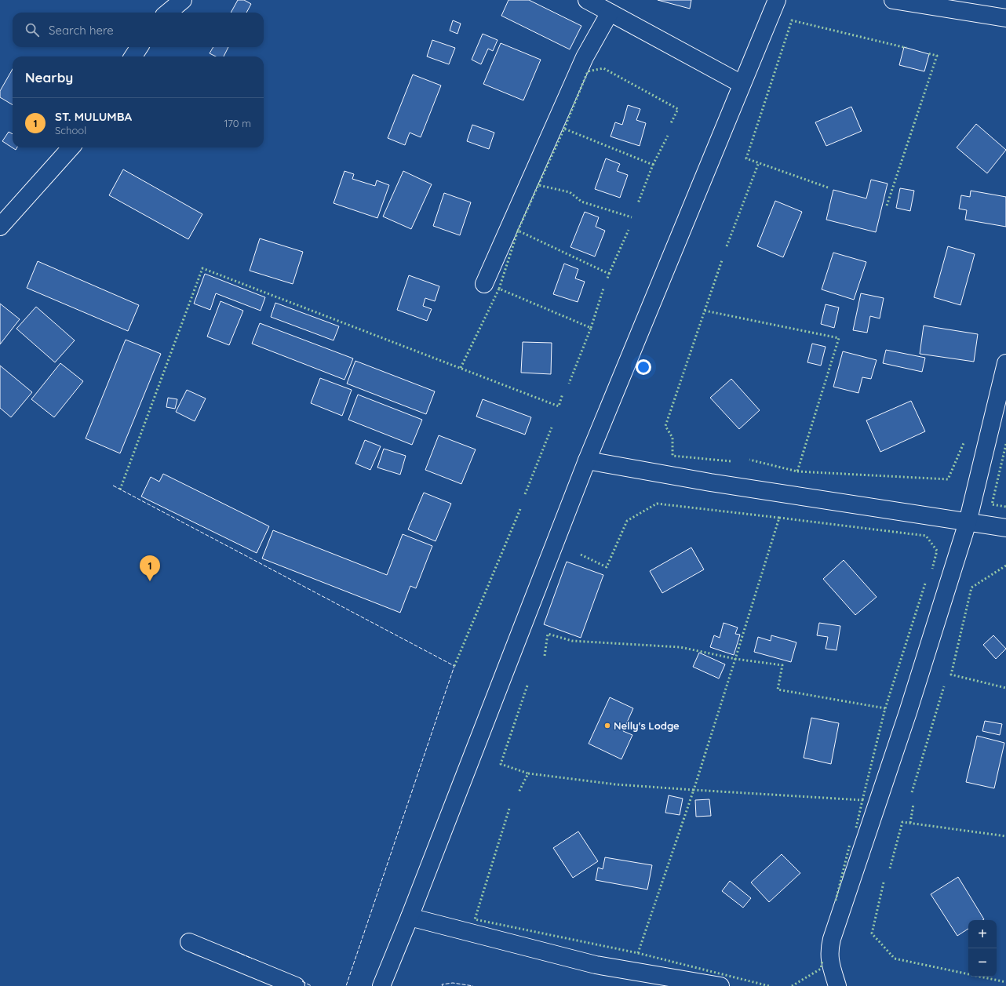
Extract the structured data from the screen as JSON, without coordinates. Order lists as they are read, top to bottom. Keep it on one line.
{"places":["Nelly's Lodge"],"page":{"search":"Search here","heading":"Nearby","list":[{"mark":"1","name":"ST. MULUMBA","note":"School","value":"170 m"}],"pins":"1","map_buttons":["+","−"]}}
